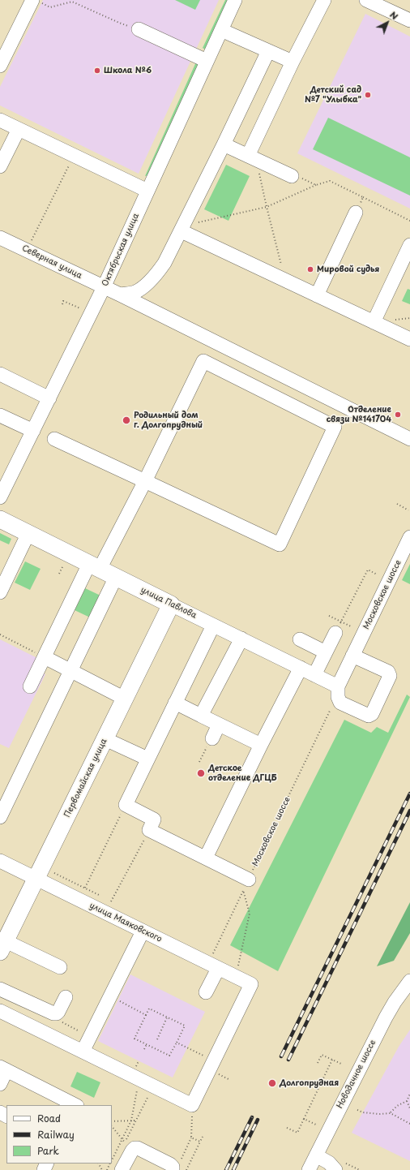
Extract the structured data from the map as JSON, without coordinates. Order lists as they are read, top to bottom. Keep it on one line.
{"streets":{"main road":["улица Павлова","Первомайская улица"],"street":["Октябрьская улица","Северная улица","Московское шоссе","улица Маяковского","Новодачное шоссе"]},"crossings":[["Октябрьская улица","Северная улица"],["Московское шоссе","улица Павлова"],["Московское шоссе","улица Маяковского"],["улица Павлова","Первомайская улица"],["Первомайская улица","улица Маяковского"]],"places":["Школа №6","Детский сад №7 \"Улыбка\"","Мировой судья","Отделение связи №141704","Родильный дом г. Долгопрудный","Детское отделение ДГЦБ","Долгопрудная"],"legend":["Road","Railway","Park"],"north":"top right"}
